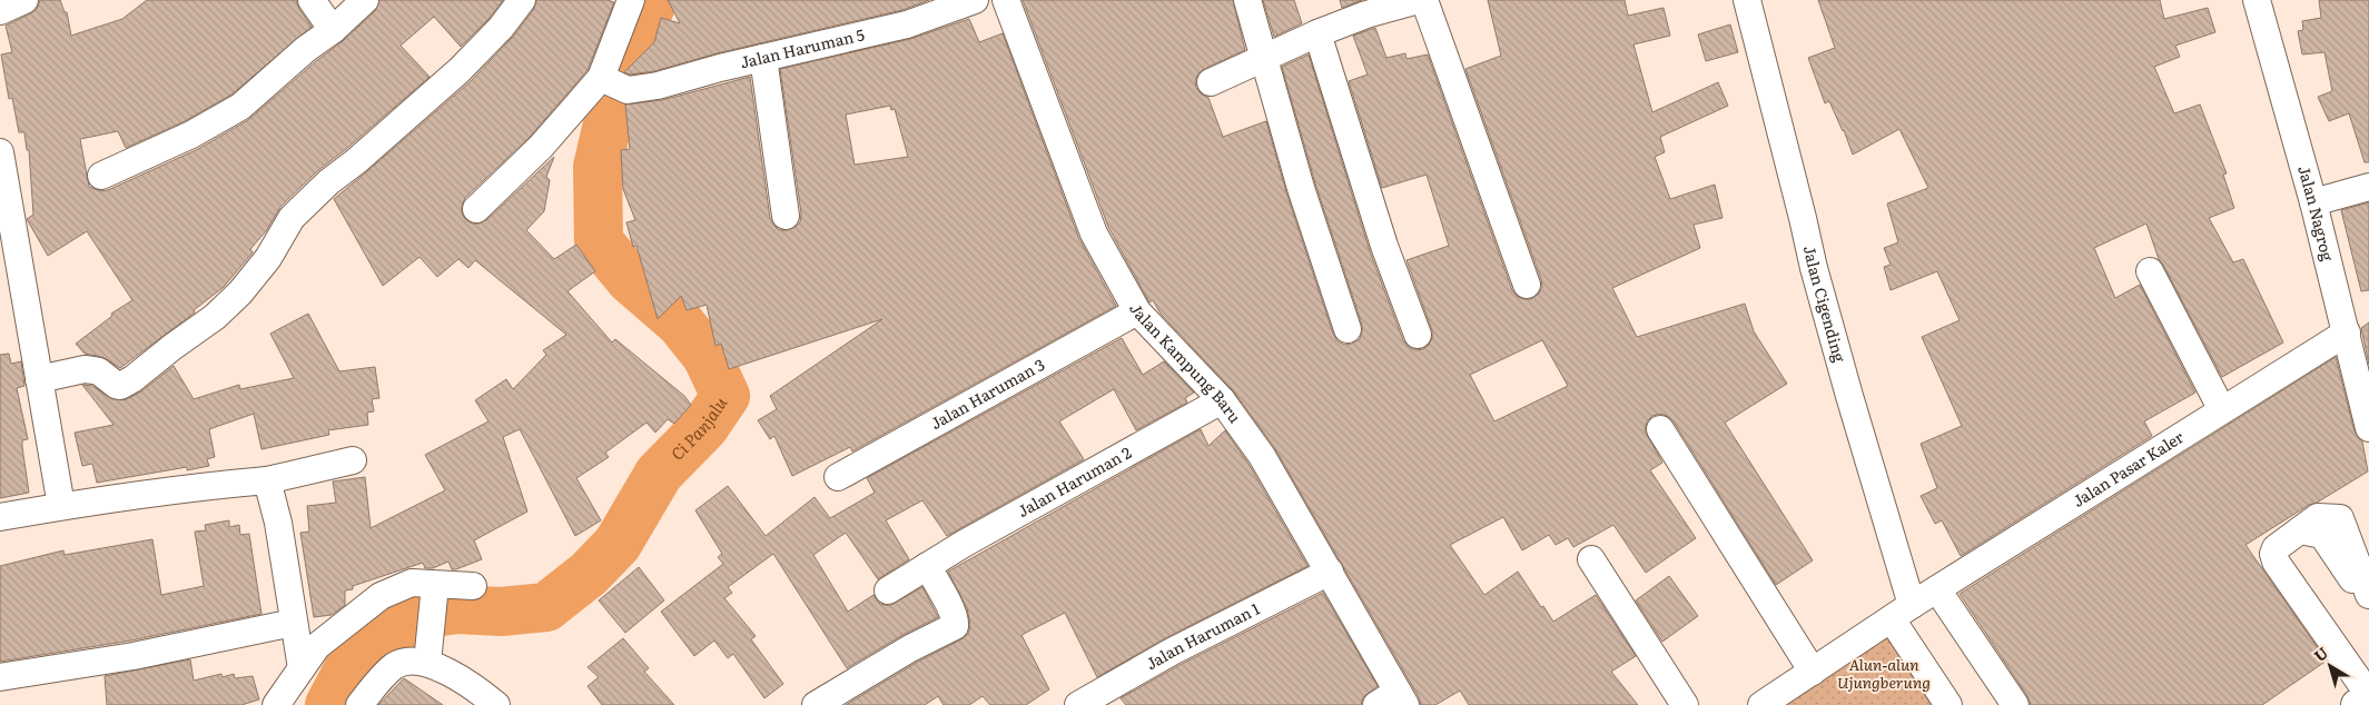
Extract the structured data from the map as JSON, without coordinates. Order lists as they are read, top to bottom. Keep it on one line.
{"streets":{"street":["Jalan Haruman 5","Jalan Nagrog","Jalan Cigending","Jalan Kampung Baru","Jalan Haruman 3","Jalan Pasar Kaler","Jalan Haruman 2","Jalan Haruman 1"]},"crossings":[["Jalan Nagrog","Jalan Pasar Kaler"],["Jalan Cigending","Jalan Pasar Kaler"],["Jalan Kampung Baru","Jalan Haruman 3"],["Jalan Kampung Baru","Jalan Haruman 2"],["Jalan Kampung Baru","Jalan Haruman 1"]],"water":["Ci Panjalu"],"parks":["Alun-alun Ujungberung"],"north":"top left"}
